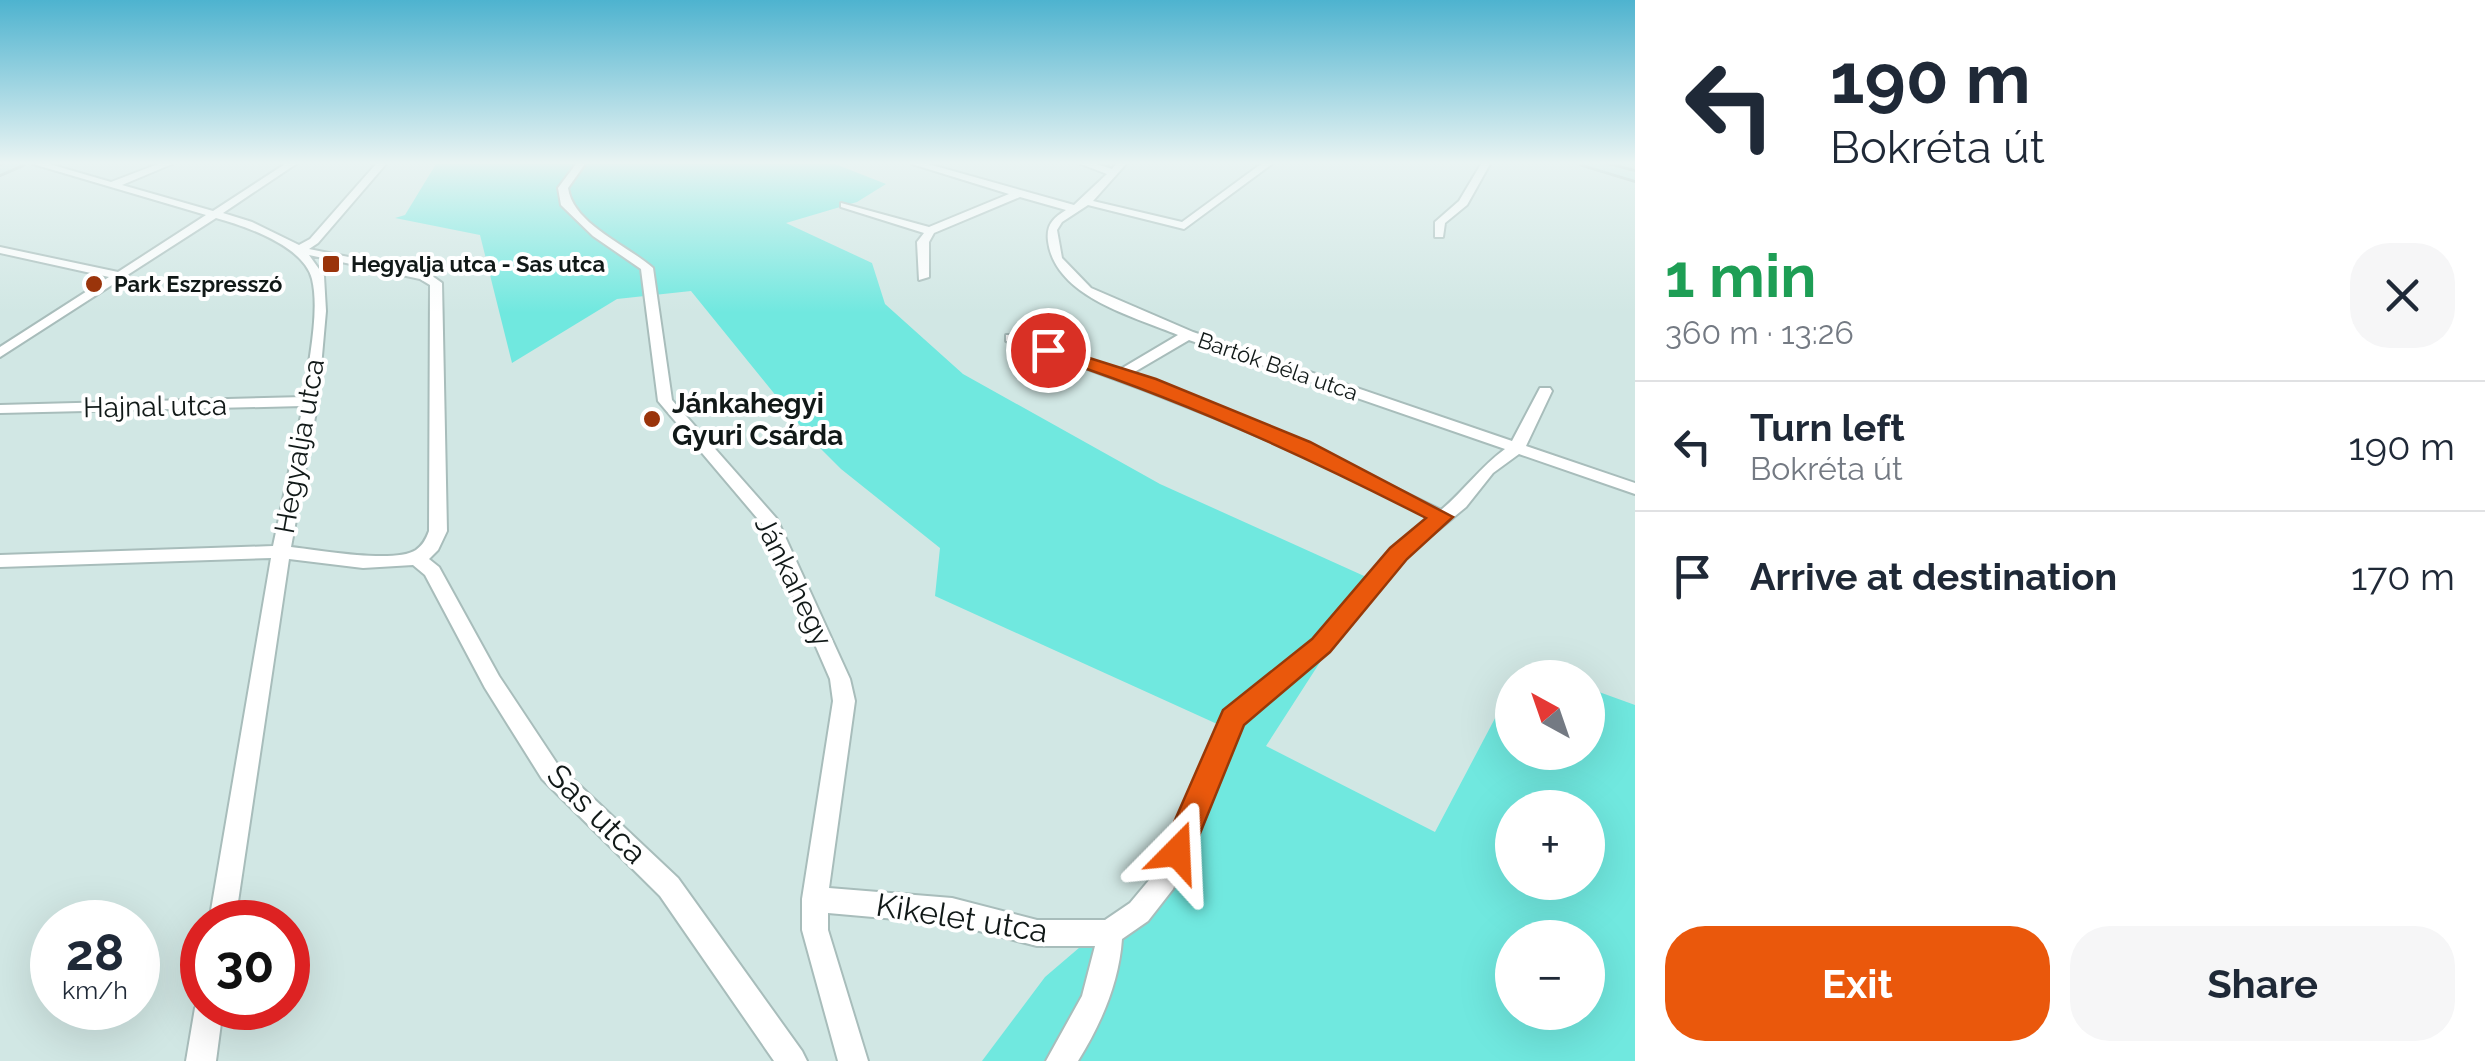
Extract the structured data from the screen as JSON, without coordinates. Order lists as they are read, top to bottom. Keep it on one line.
{"streets":{"street":["Bartók Béla utca","Hajnal utca","Hegyalja utca","Jánkahegy","Sas utca","Kikelet utca"]},"crossings":[["Hajnal utca","Hegyalja utca"],["Jánkahegy","Kikelet utca"]],"places":{"transit":["Hegyalja utca - Sas utca"],"other":["Park Eszpresszó","Jánkahegyi Gyuri Csárda"]},"north":"top left","page":{"turn":["190 m","Bokréta út"],"heading":["1 min","360 m · 13:26"],"list":[{"name":"Turn left","note":"Bokréta út","value":"190 m"},{"name":"Arrive at destination","value":"170 m"}],"map_buttons":["+","−"],"speed":"28 km/h","limit":"30","buttons":["Exit","Share"]}}
